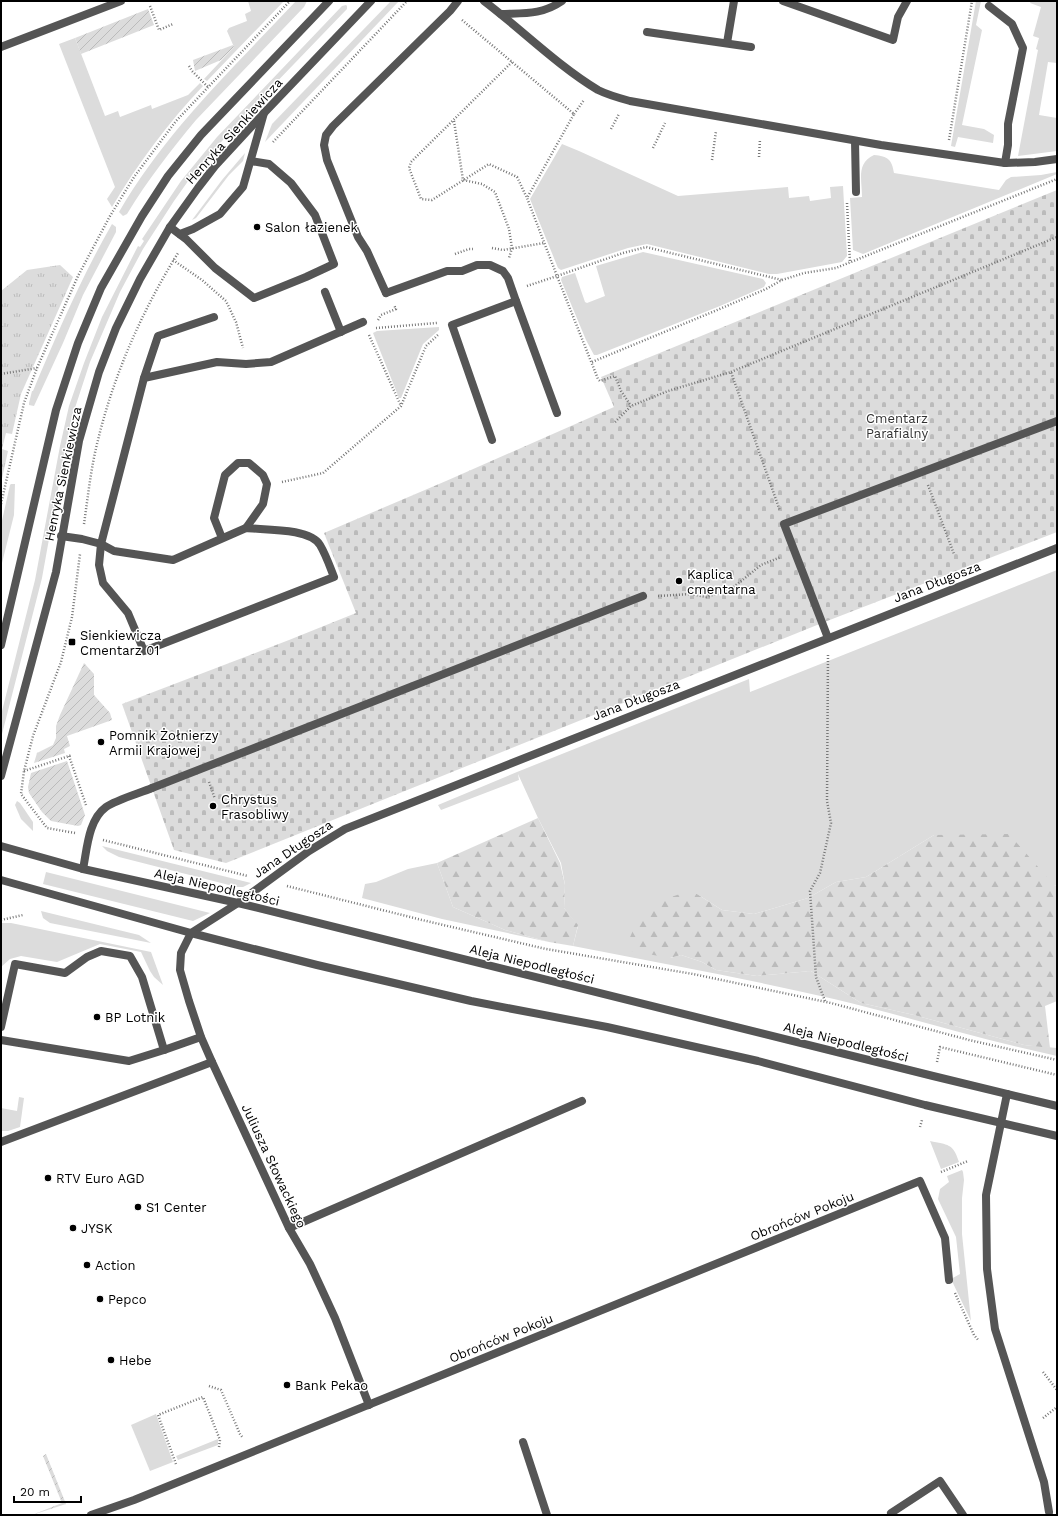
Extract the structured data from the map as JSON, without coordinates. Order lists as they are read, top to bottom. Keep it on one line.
{"streets":{"street":["Henryka Sienkiewicza","Jana Długosza","Aleja Niepodległości","Juliusza Słowackiego","Obrońców Pokoju"]},"crossings":[["Jana Długosza","Aleja Niepodległości"],["Jana Długosza","Juliusza Słowackiego"],["Juliusza Słowackiego","Obrońców Pokoju"]],"parks":["Cmentarz Parafialny"],"places":{"other":["Salon łazienek","Kaplica cmentarna","Pomnik Żołnierzy Armii Krajowej","Chrystus Frasobliwy","BP Lotnik","RTV Euro AGD","S1 Center","JYSK","Action","Pepco","Hebe","Bank Pekao"],"transit":["Sienkiewicza Cmentarz 01"]},"scale_bar":"20 m"}
